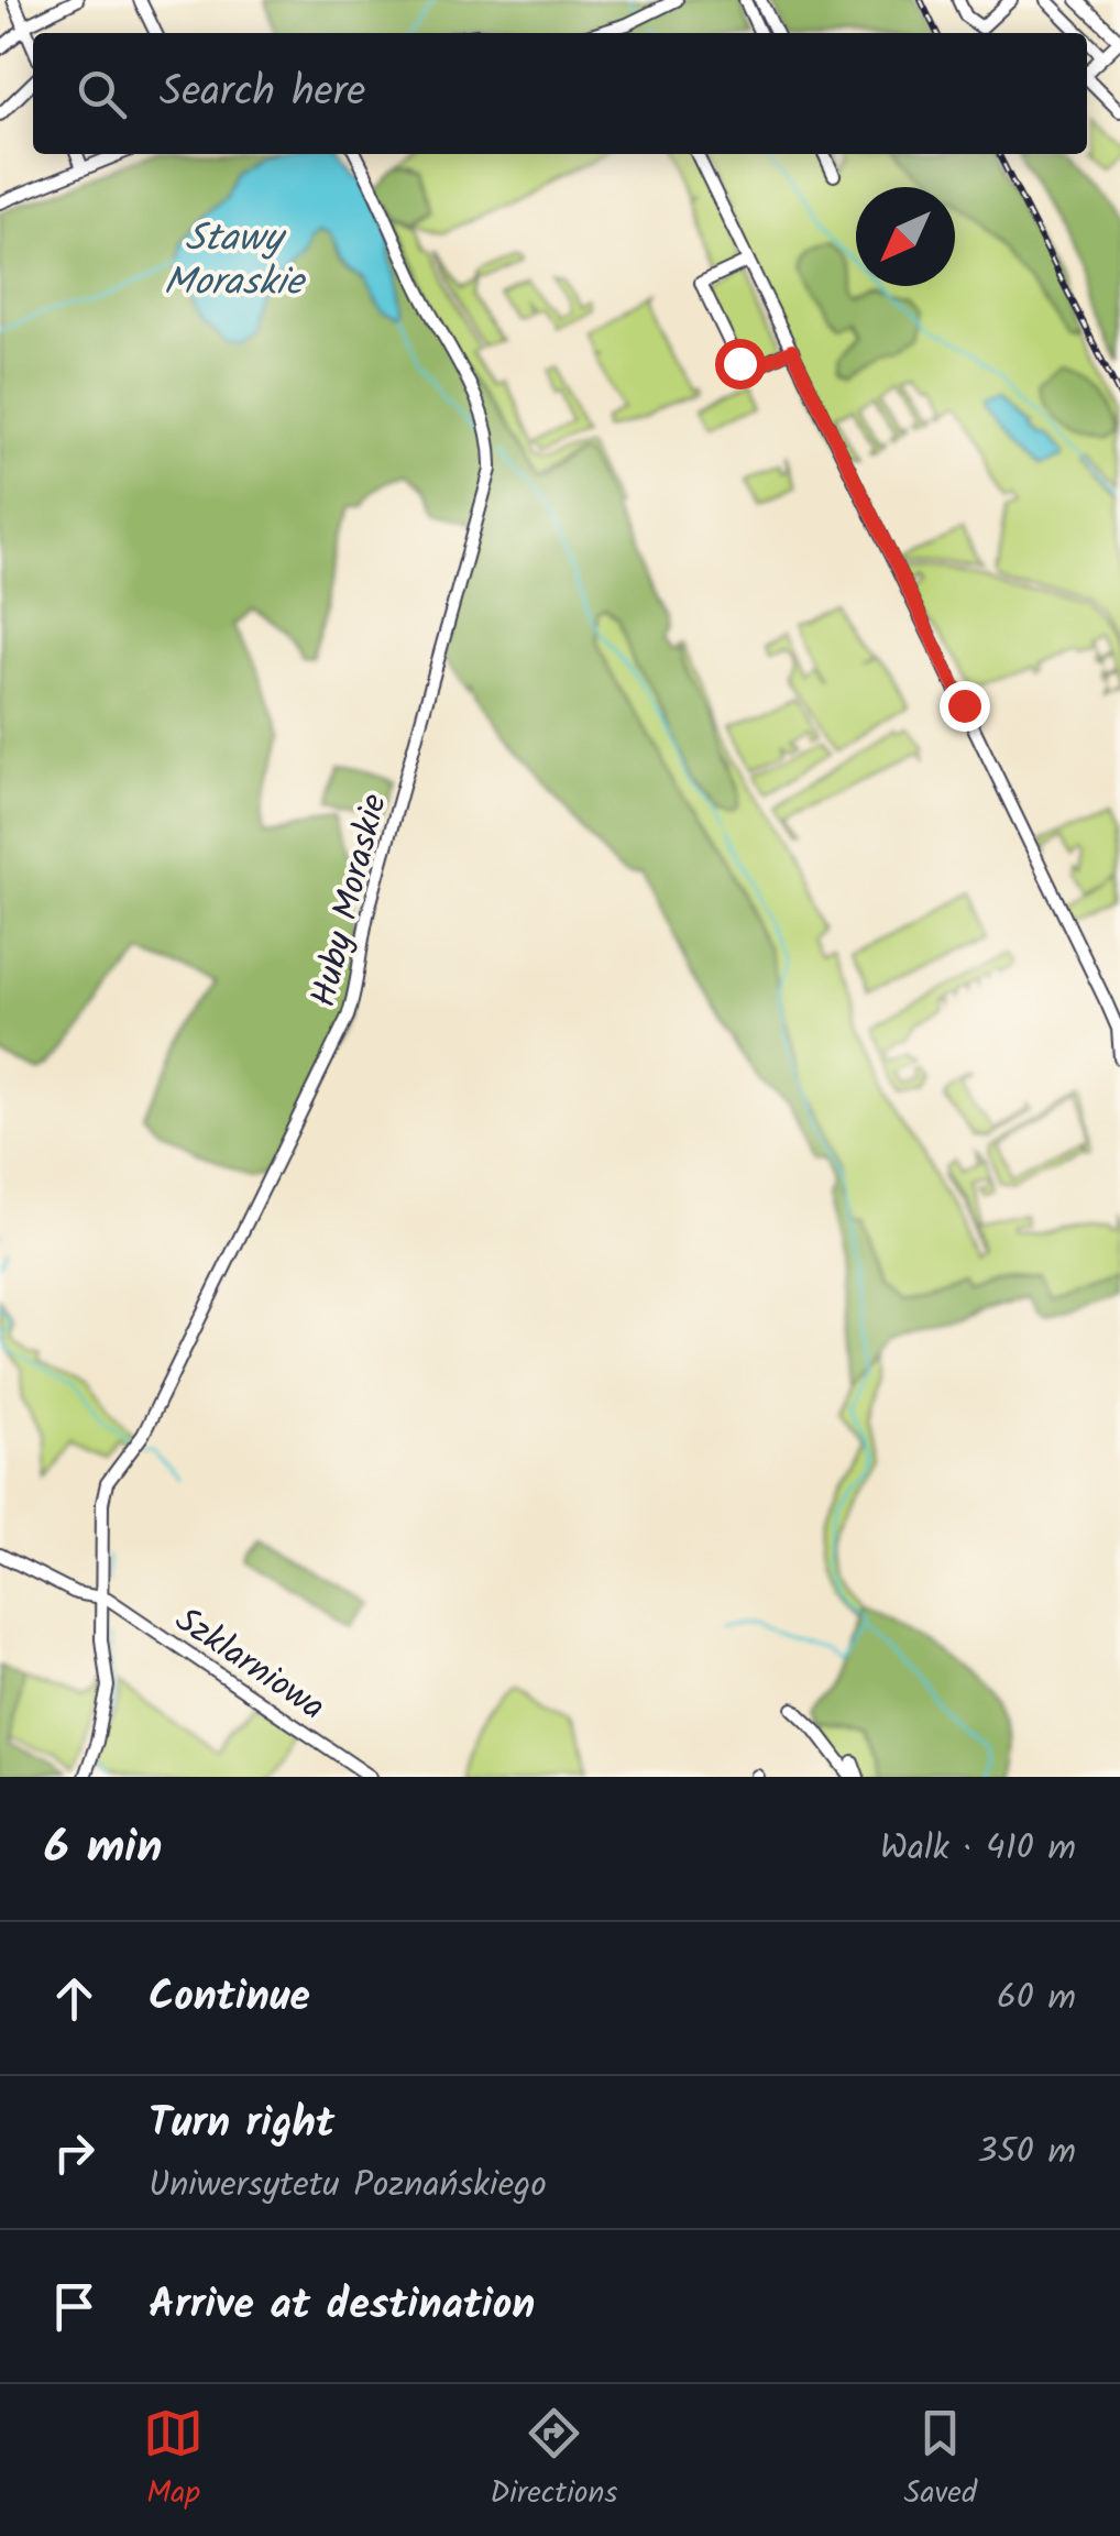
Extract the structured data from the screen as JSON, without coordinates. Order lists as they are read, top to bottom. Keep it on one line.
{"streets":{"street":["Huby Moraskie","Szklarniowa"]},"crossings":[["Huby Moraskie","Szklarniowa"]],"water":["Stawy Moraskie"],"north":"bottom left","page":{"search":"Search here","heading":["6 min","Walk · 410 m"],"list":[["Continue","60 m"],["Turn right","Uniwersytetu Poznańskiego","350 m"],"Arrive at destination"],"nav":["Map","Directions","Saved"]}}
